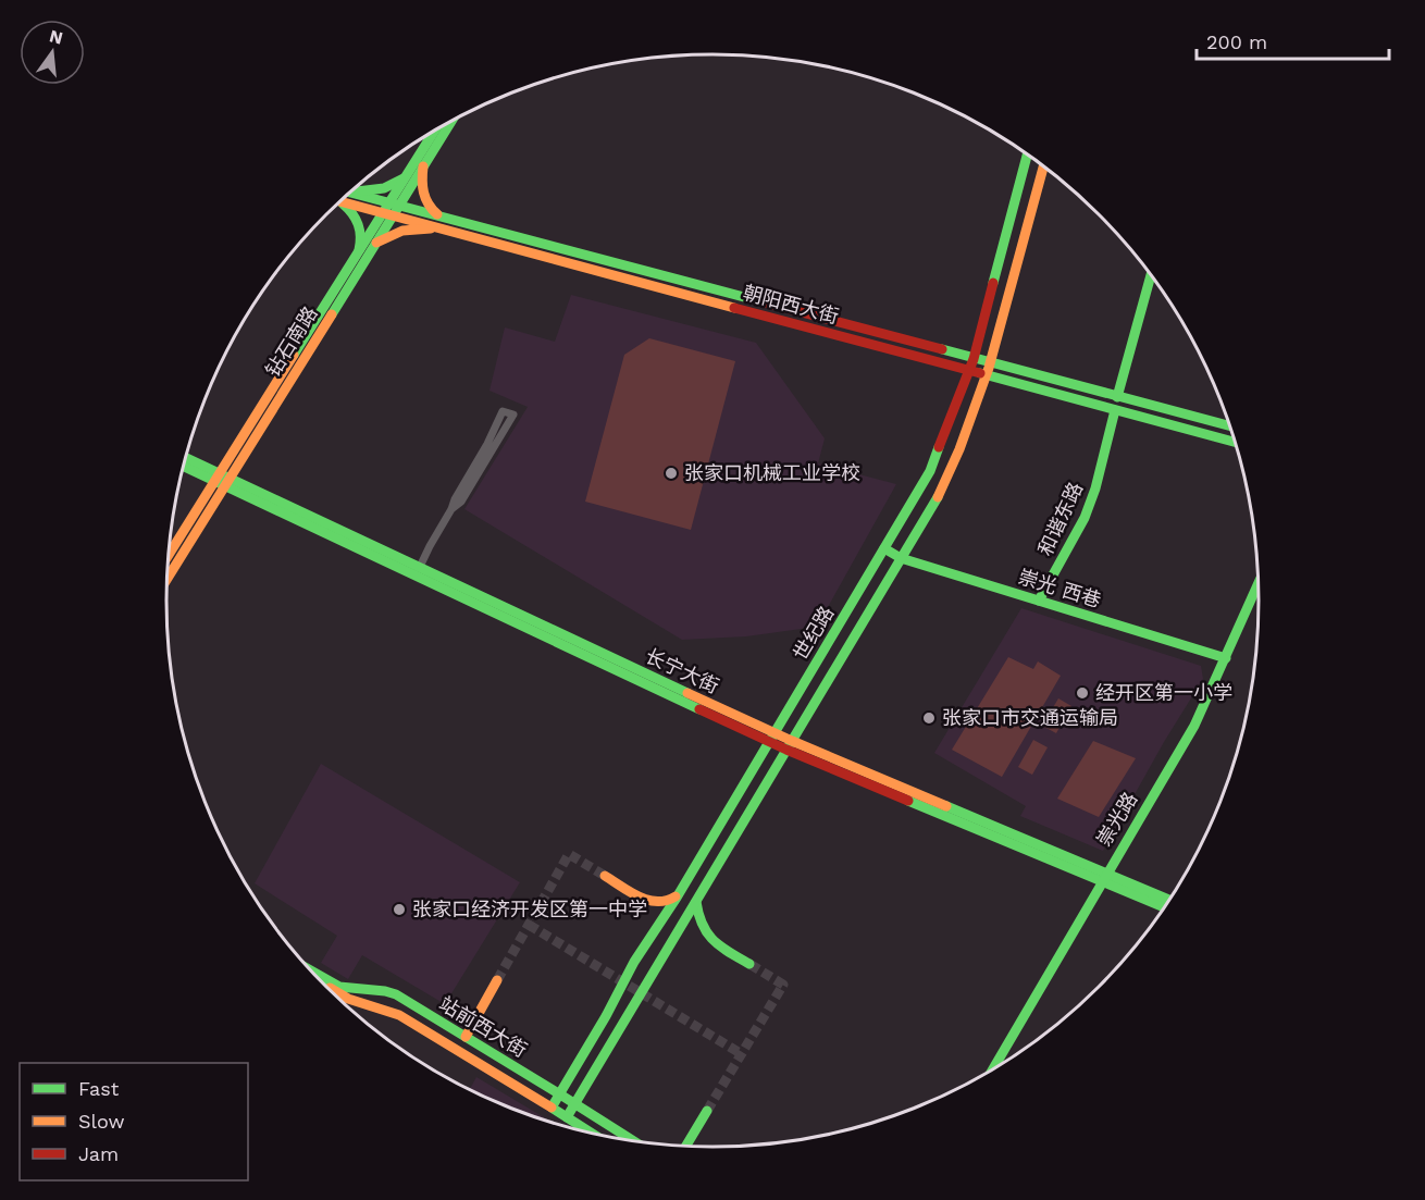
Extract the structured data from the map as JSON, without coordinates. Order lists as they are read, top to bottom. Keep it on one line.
{"streets":{"main road":["朝阳西大街","钻石南路","和谐东路","崇光 西巷","世纪路","长宁大街","崇光路","站前西大街"]},"crossings":[["朝阳西大街","钻石南路"],["朝阳西大街","和谐东路"],["朝阳西大街","世纪路"],["钻石南路","长宁大街"],["和谐东路","崇光 西巷"],["崇光 西巷","世纪路"],["崇光 西巷","崇光路"],["世纪路","长宁大街"],["世纪路","站前西大街"],["长宁大街","崇光路"]],"places":["张家口机械工业学校","经开区第一小学","张家口市交通运输局","张家口经济开发区第一中学"],"legend":["Fast","Slow","Jam"],"scale_bar":"200 m","north":"top"}
